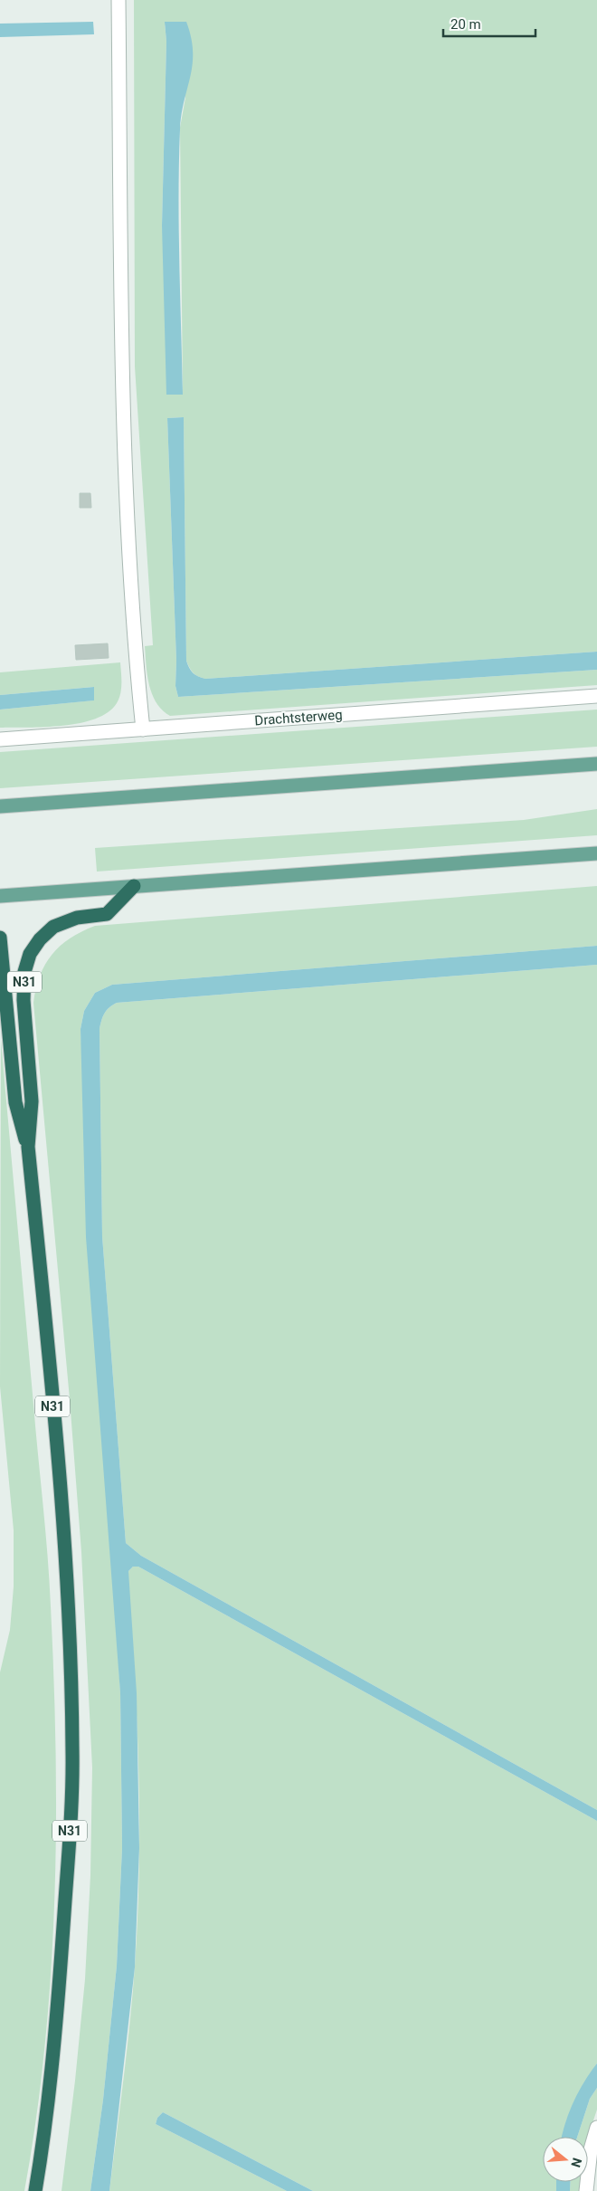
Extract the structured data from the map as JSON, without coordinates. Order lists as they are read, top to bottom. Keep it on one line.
{"streets":{"highway":["N31"],"street":["Drachtsterweg"]},"scale_bar":"20 m","north":"right"}
